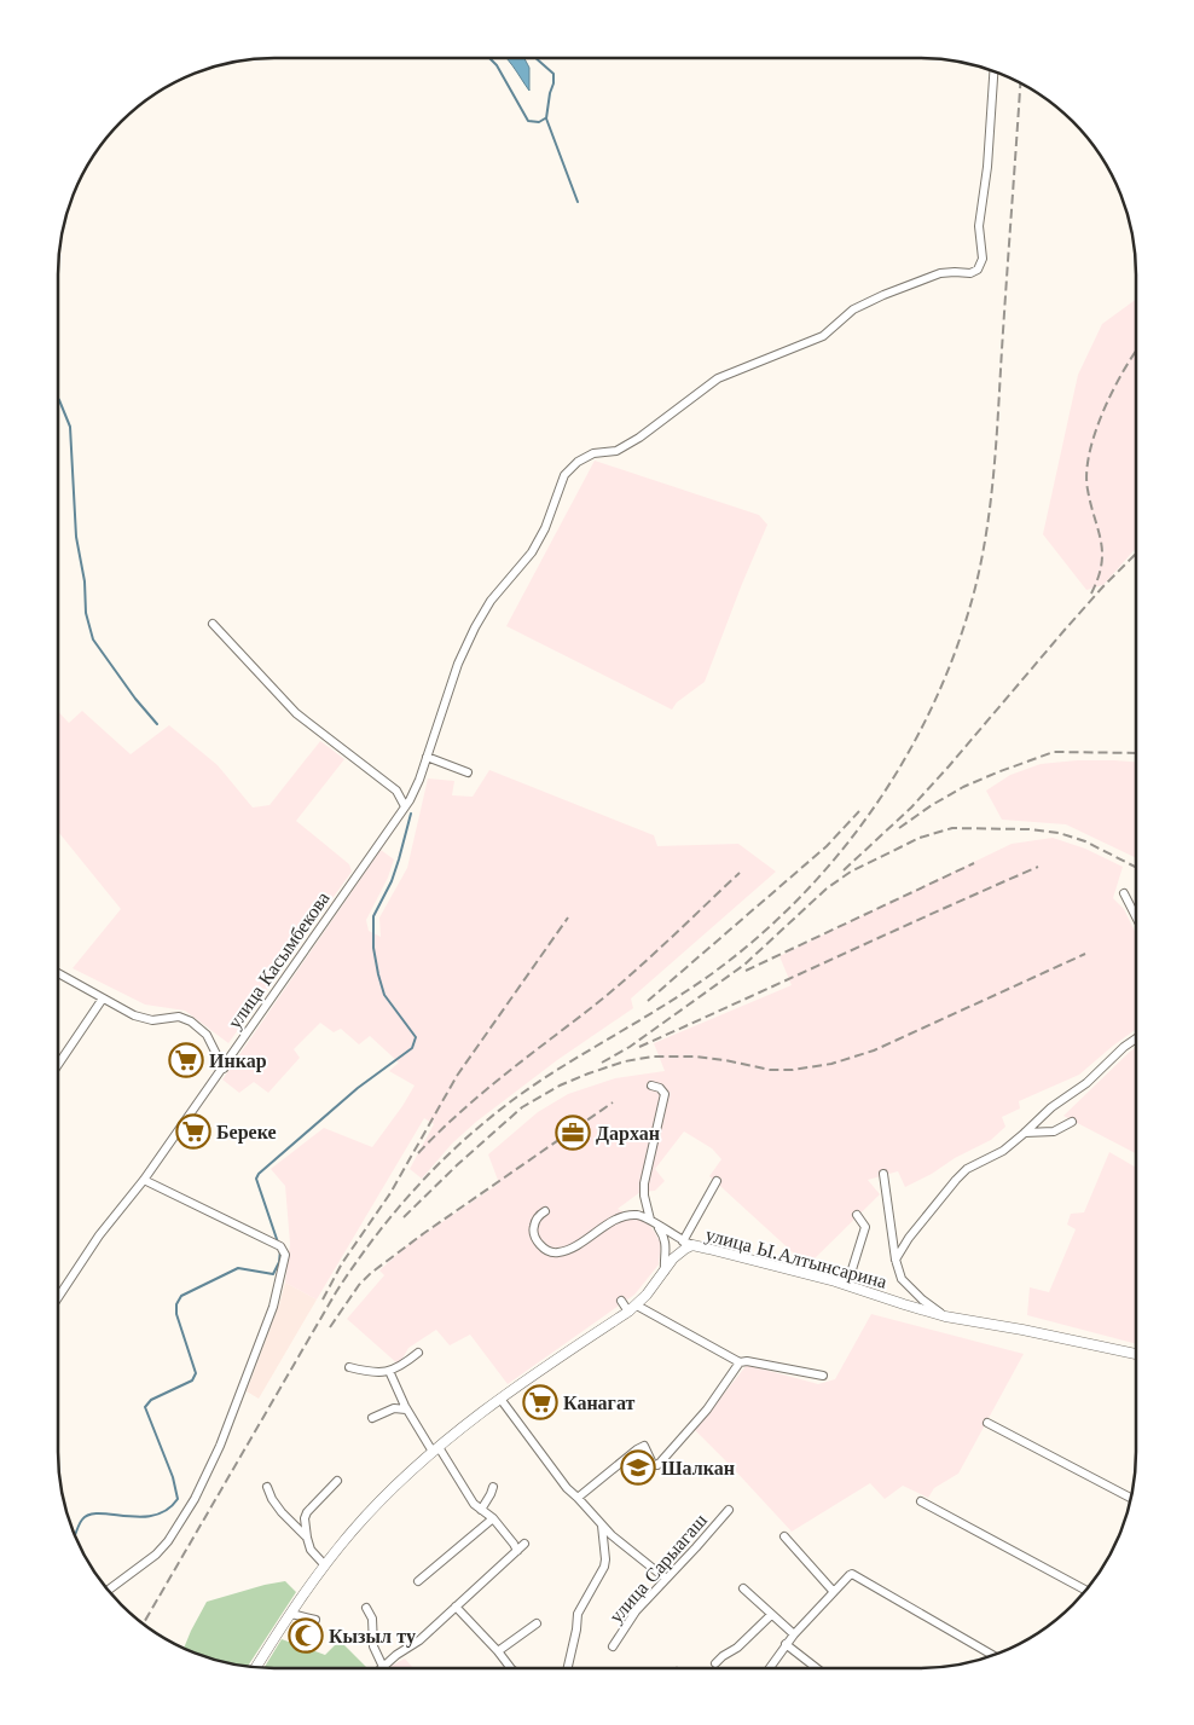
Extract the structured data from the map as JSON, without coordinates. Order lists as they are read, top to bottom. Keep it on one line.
{"streets":{"street":["улица Касымбекова","улица Ы.Алтынсарина","улица Сарыагаш"]},"places":{"supermarket":["Инкар","Береке","Канагат"],"office":["Дархан"],"school or university":["Шалкан"],"mosque":["Кызыл ту"]}}
